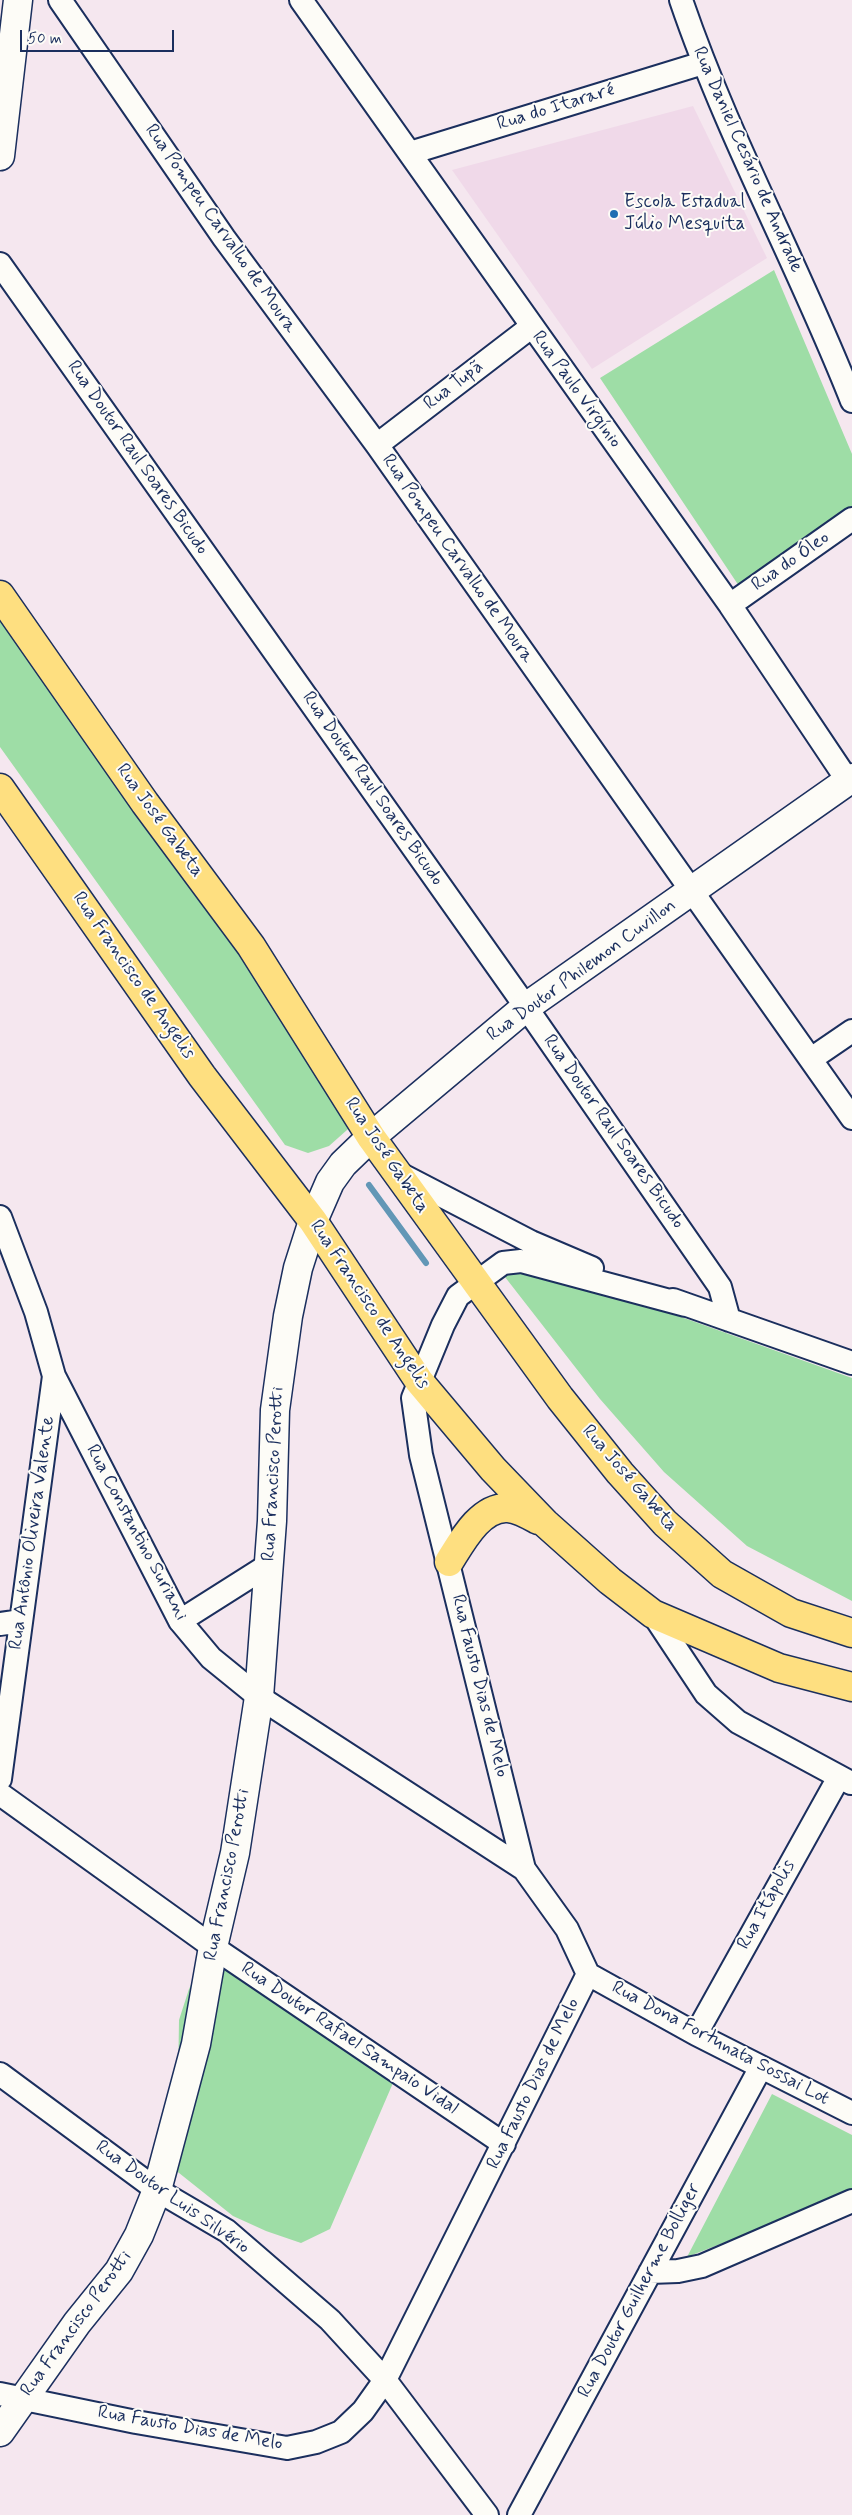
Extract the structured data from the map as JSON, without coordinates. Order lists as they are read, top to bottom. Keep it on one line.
{"streets":{"main road":["Rua José Gabeta","Rua Francisco de Angelis"],"street":["Rua do Itararé","Rua Daniel Cesário de Andrade","Rua Pompeu Carvalho de Moura","Rua Tupã","Rua Paulo Virgínio","Rua Doutor Raul Soares Bicudo","Rua do Óleo","Rua Doutor Philemon Cuvillon","Rua Francisco Perotti","Rua Antônio Oliveira Valente","Rua Constantino Suriani","Rua Fausto Dias de Melo","Rua Itápolis","Rua Doutor Rafael Sampaio Vidal","Rua Dona Fortunata Sossai Lot","Rua Doutor Luis Silvério","Rua Doutor Guilherme Bolliger"]},"crossings":[["Rua do Itararé","Rua Daniel Cesário de Andrade"],["Rua do Itararé","Rua Paulo Virgínio"],["Rua Pompeu Carvalho de Moura","Rua Tupã"],["Rua Pompeu Carvalho de Moura","Rua Doutor Philemon Cuvillon"],["Rua Tupã","Rua Paulo Virgínio"],["Rua Paulo Virgínio","Rua do Óleo"],["Rua Paulo Virgínio","Rua Doutor Philemon Cuvillon"],["Rua Doutor Raul Soares Bicudo","Rua Doutor Philemon Cuvillon"],["Rua José Gabeta","Rua Doutor Philemon Cuvillon"],["Rua José Gabeta","Rua Fausto Dias de Melo"],["Rua Doutor Philemon Cuvillon","Rua Francisco de Angelis"],["Rua Doutor Philemon Cuvillon","Rua Francisco Perotti"],["Rua Francisco de Angelis","Rua Fausto Dias de Melo"],["Rua Francisco Perotti","Rua Constantino Suriani"],["Rua Francisco Perotti","Rua Fausto Dias de Melo"],["Rua Francisco Perotti","Rua Doutor Rafael Sampaio Vidal"],["Rua Francisco Perotti","Rua Doutor Luis Silvério"],["Rua Antônio Oliveira Valente","Rua Constantino Suriani"],["Rua Constantino Suriani","Rua Fausto Dias de Melo"],["Rua Fausto Dias de Melo","Rua Doutor Rafael Sampaio Vidal"],["Rua Fausto Dias de Melo","Rua Dona Fortunata Sossai Lot"],["Rua Fausto Dias de Melo","Rua Doutor Luis Silvério"],["Rua Itápolis","Rua Dona Fortunata Sossai Lot"],["Rua Dona Fortunata Sossai Lot","Rua Doutor Guilherme Bolliger"]],"places":["Escola Estadual Júlio Mesquita"],"scale_bar":"50 m"}
